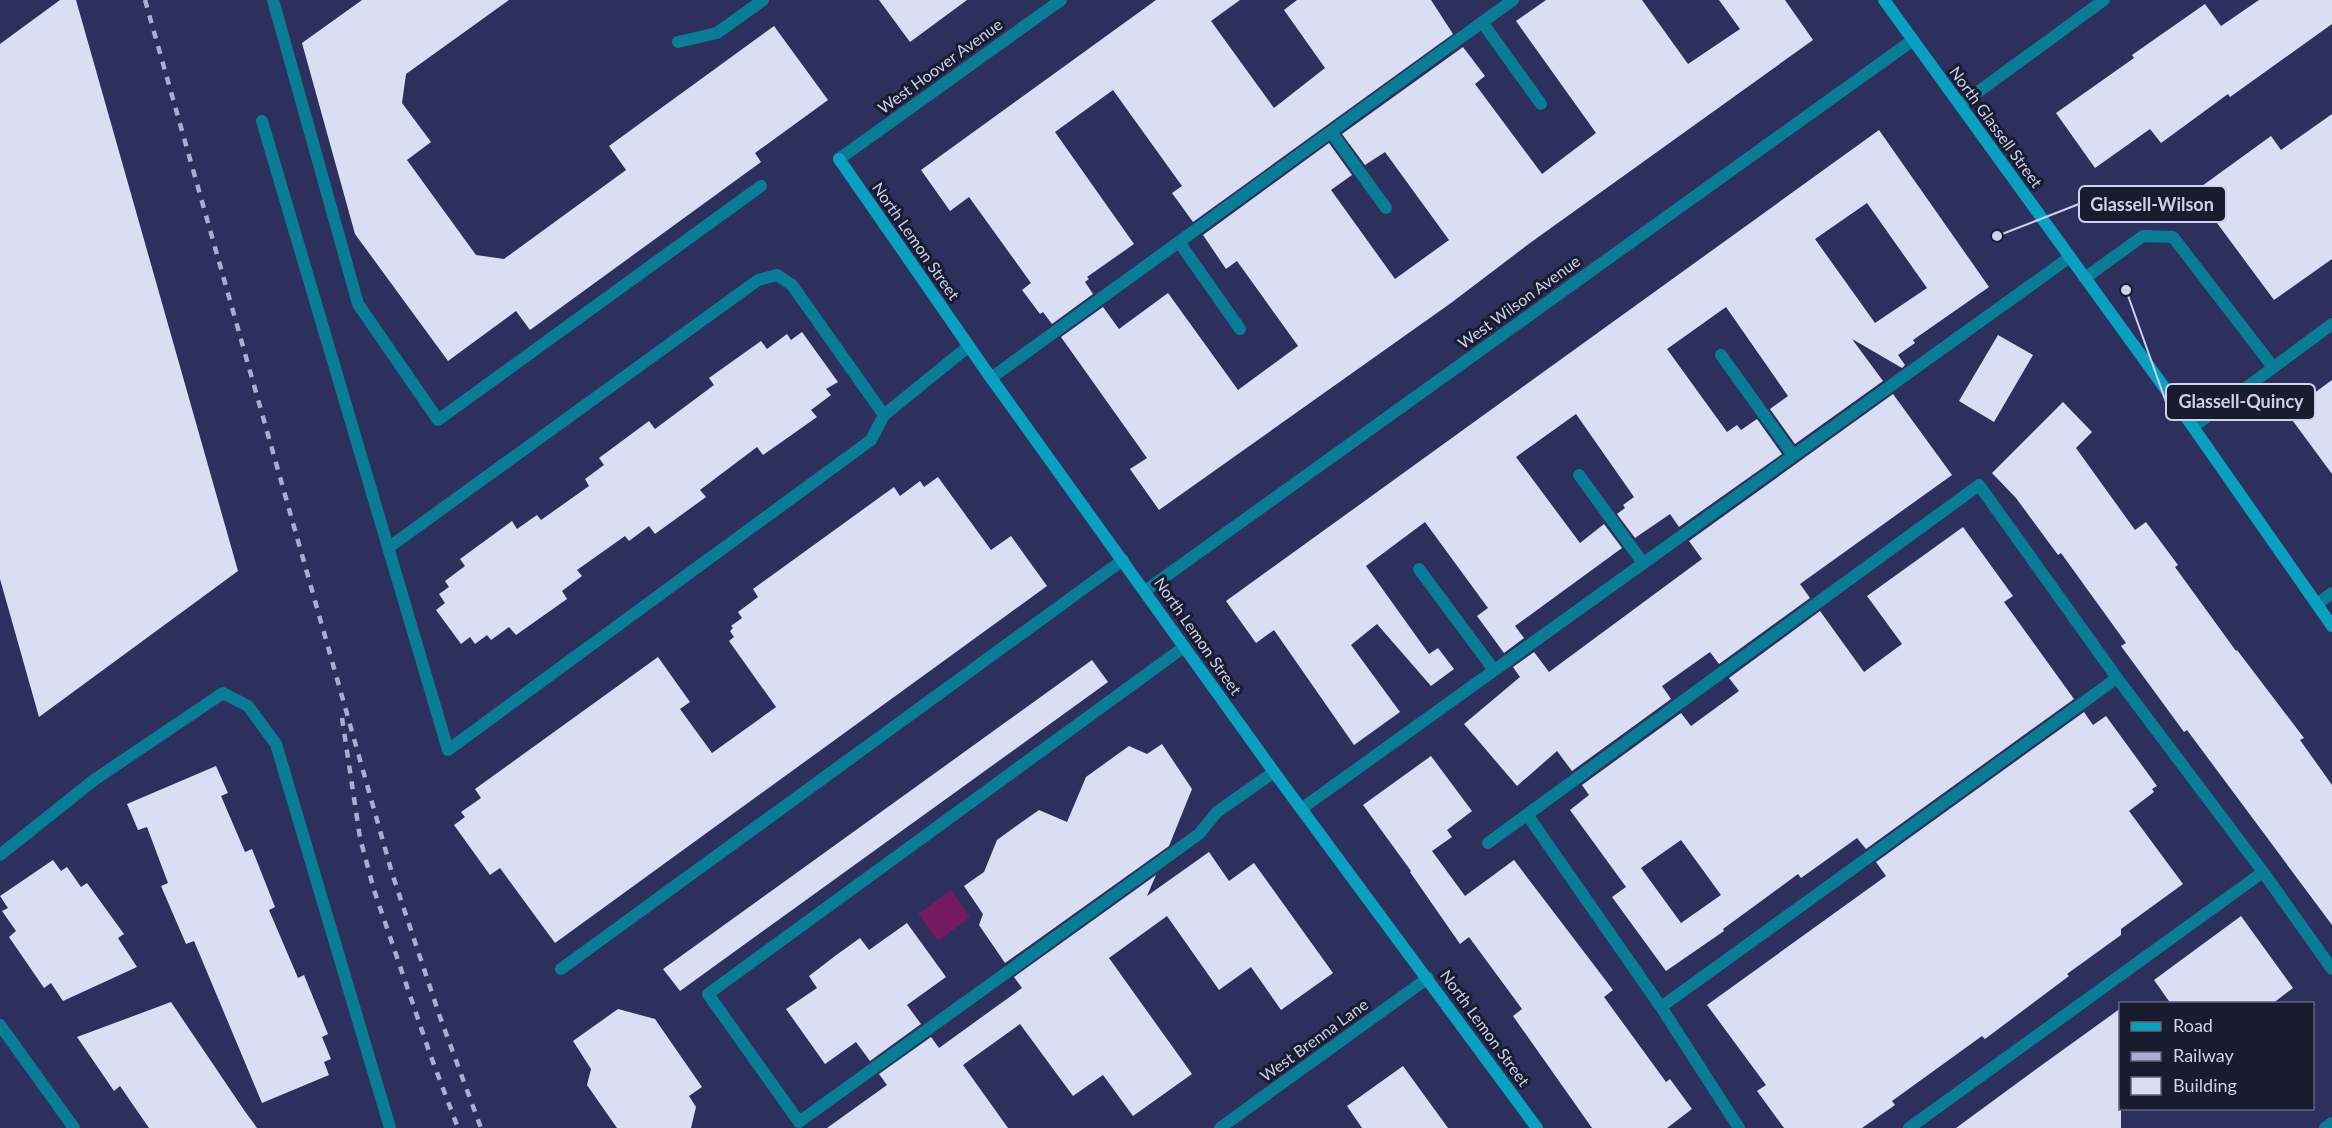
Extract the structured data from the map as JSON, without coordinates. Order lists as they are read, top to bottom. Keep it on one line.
{"streets":{"street":["West Hoover Avenue","North Glassell Street","North Lemon Street","West Wilson Avenue","West Brenna Lane"]},"crossings":[["West Hoover Avenue","North Lemon Street"],["North Glassell Street","West Wilson Avenue"],["North Lemon Street","West Wilson Avenue"],["North Lemon Street","West Brenna Lane"]],"places":["Glassell-Wilson","Glassell-Quincy"],"legend":["Road","Railway","Building"]}
